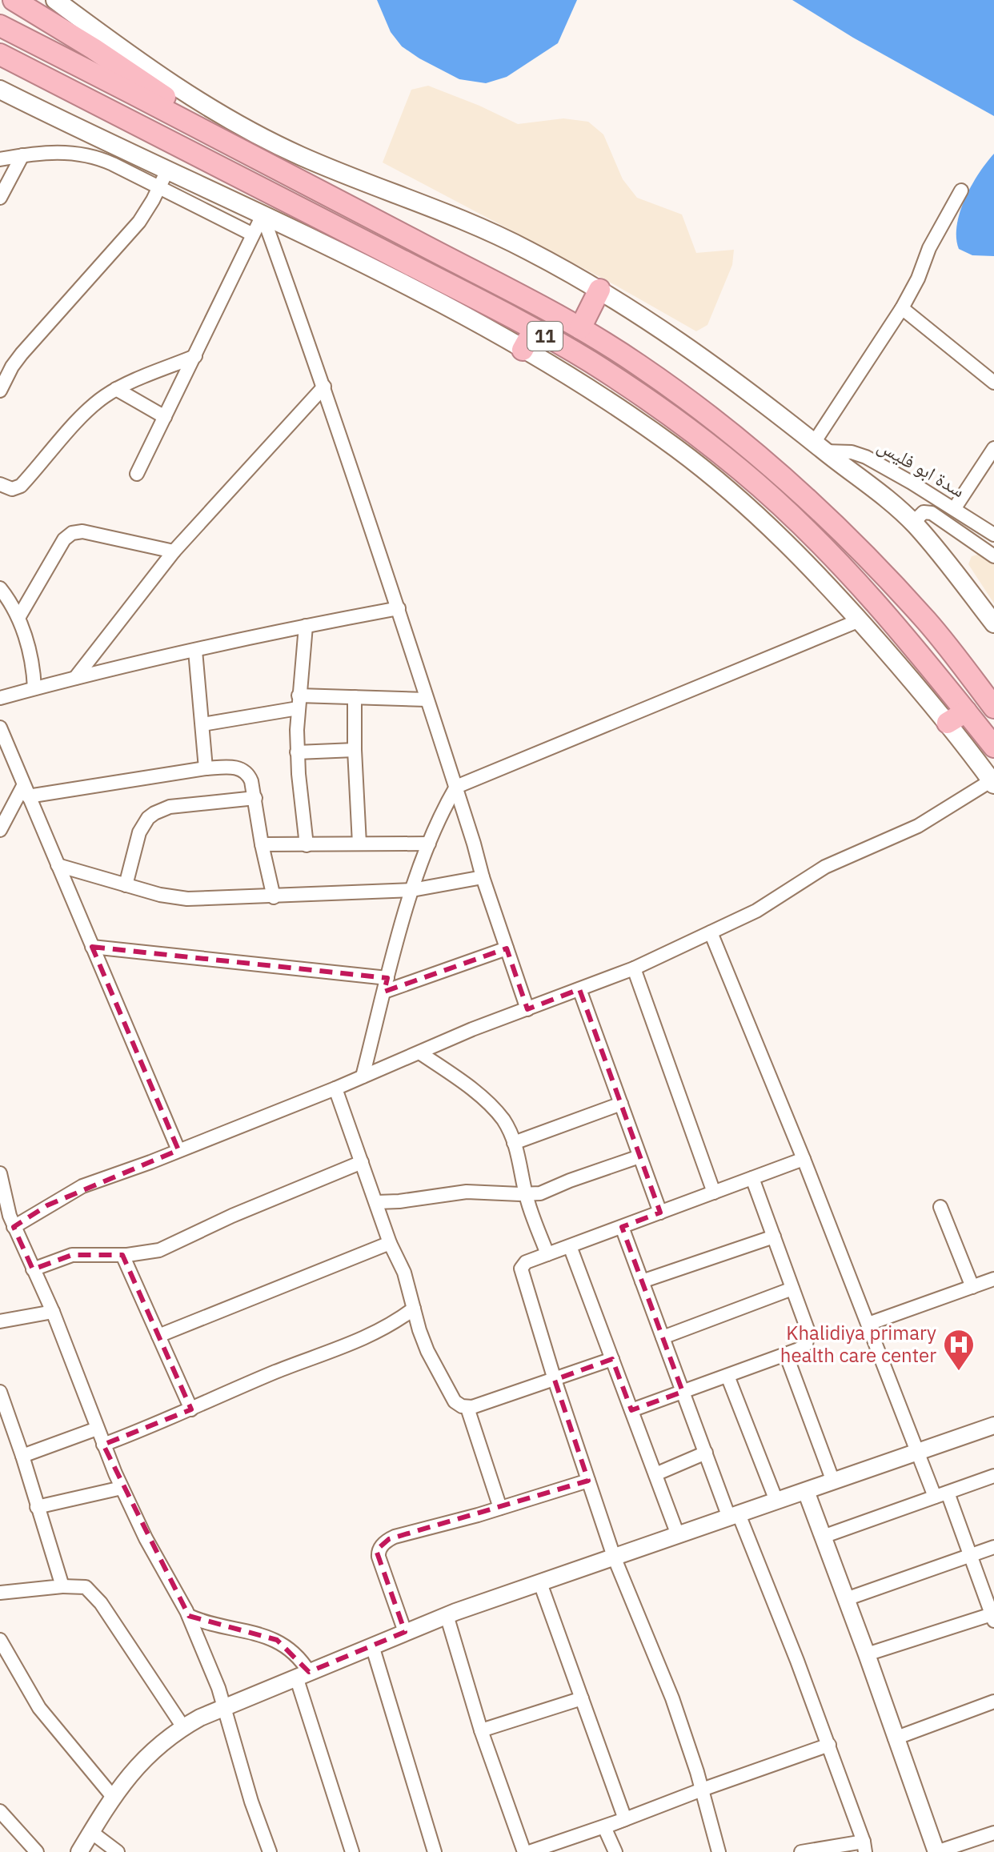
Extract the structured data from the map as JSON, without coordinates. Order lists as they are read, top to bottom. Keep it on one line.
{"streets":{"highway":["11"],"street":["سدة ابو فليس"]},"places":{"hospital":["Khalidiya primary health care center"]}}
